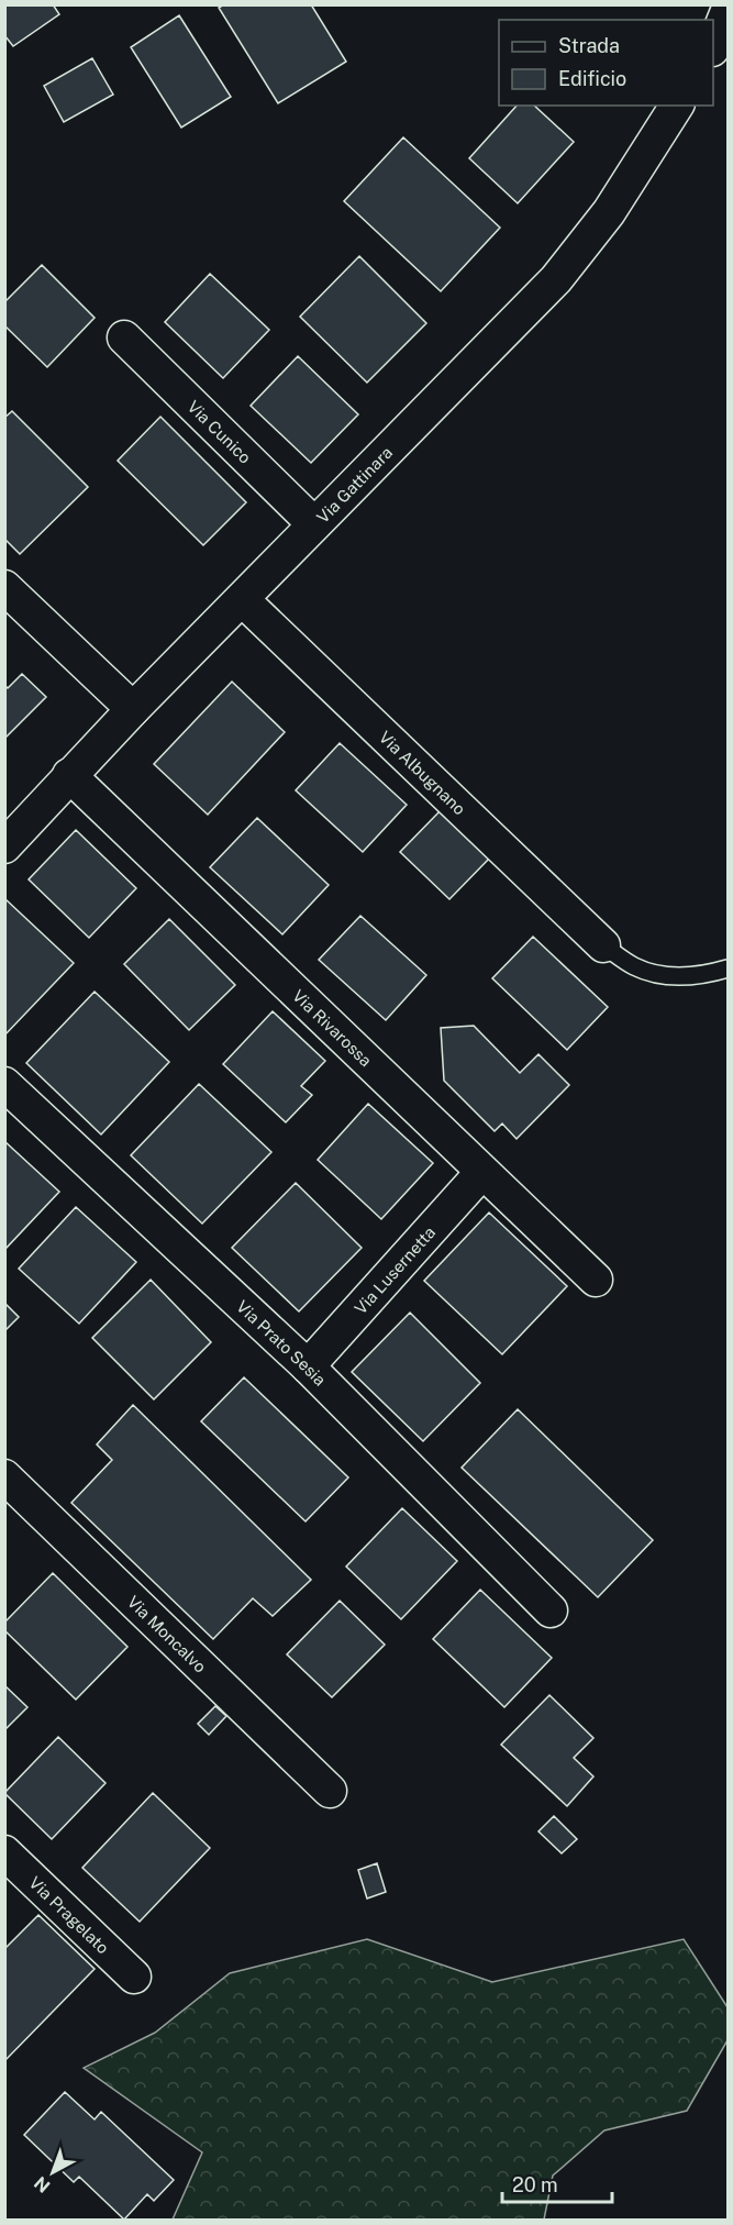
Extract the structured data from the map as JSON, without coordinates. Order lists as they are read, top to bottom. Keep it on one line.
{"streets":{"street":["Via Cunico","Via Gattinara","Via Albugnano","Via Rivarossa","Via Lusernetta","Via Prato Sesia","Via Moncalvo","Via Pragelato"]},"crossings":[["Via Cunico","Via Gattinara"],["Via Gattinara","Via Albugnano"],["Via Gattinara","Via Rivarossa"],["Via Rivarossa","Via Lusernetta"],["Via Lusernetta","Via Prato Sesia"]],"legend":["Strada","Edificio"],"scale_bar":"20 m","north":"bottom left"}
